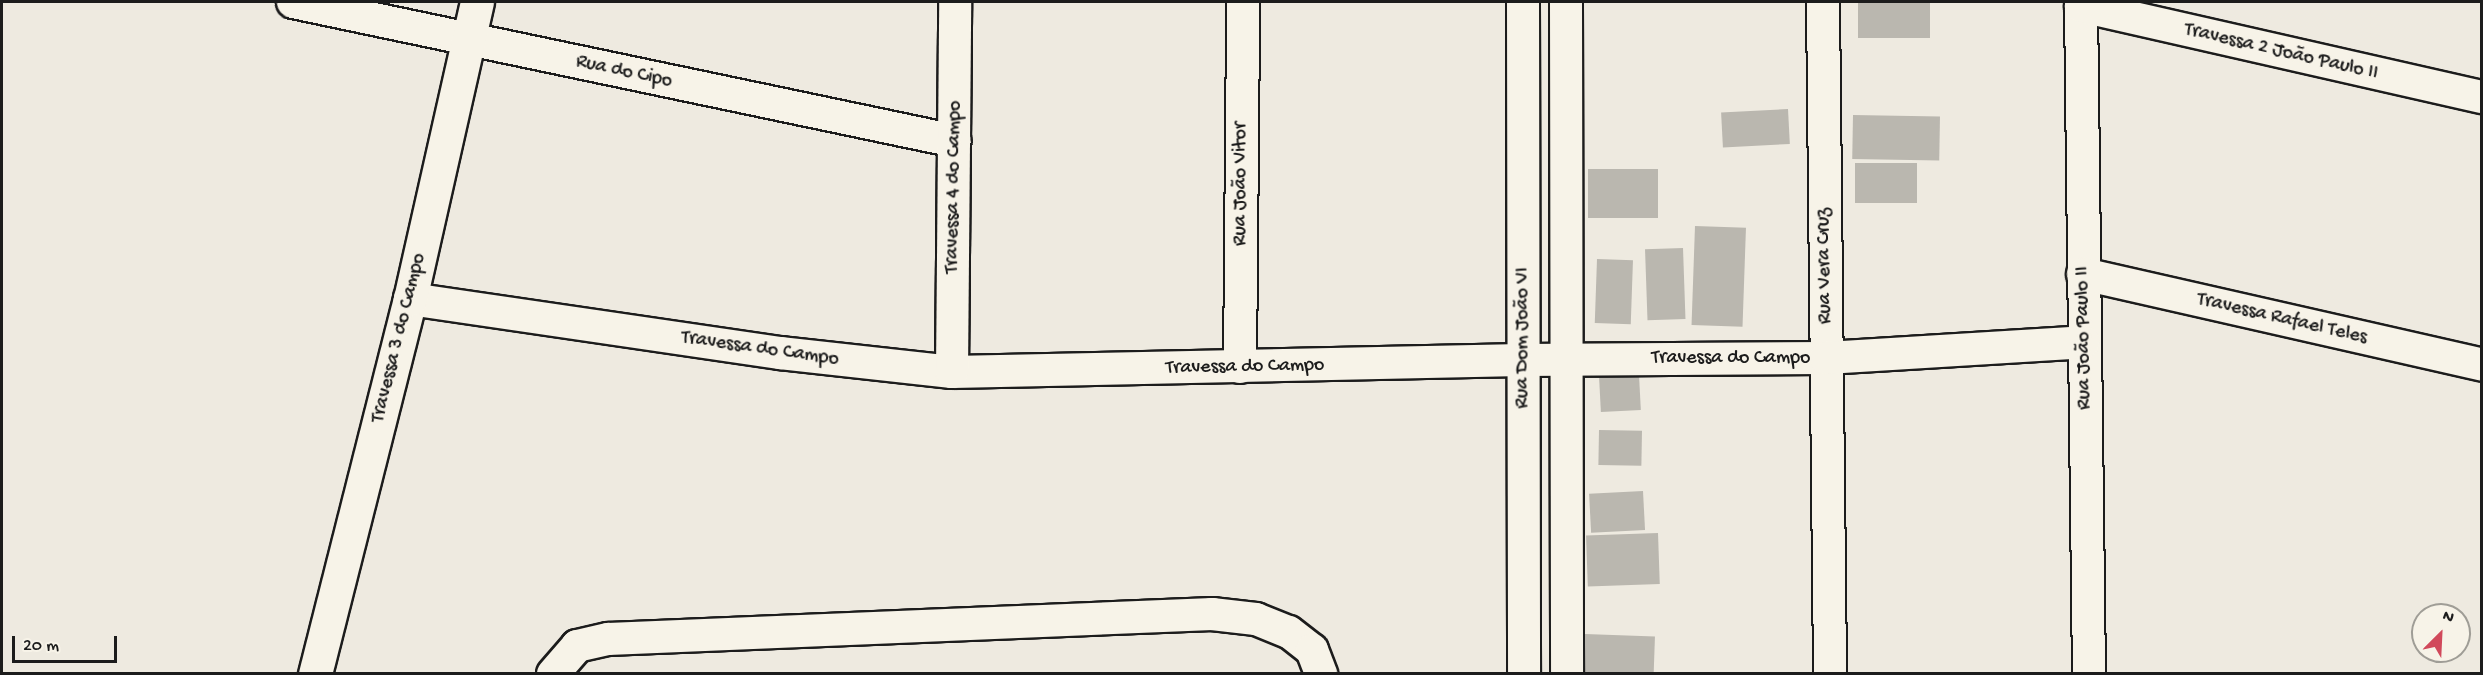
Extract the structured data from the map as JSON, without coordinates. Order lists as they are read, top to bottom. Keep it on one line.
{"streets":{"main road":["Travessa 3 do Campo"],"street":["Travessa 2 João Paulo II","Rua do Cipo","Rua João Vitor","Travessa 4 do Campo","Rua Vera Cruz","Travessa Rafael Teles","Rua Dom João VI","Rua João Paulo II","Travessa do Campo"]},"crossings":[["Travessa 2 João Paulo II","Rua João Paulo II"],["Rua do Cipo","Travessa 4 do Campo"],["Rua do Cipo","Travessa 3 do Campo"],["Rua João Vitor","Travessa do Campo"],["Travessa 4 do Campo","Travessa do Campo"],["Rua Vera Cruz","Travessa do Campo"],["Travessa Rafael Teles","Rua João Paulo II"],["Travessa 3 do Campo","Travessa do Campo"],["Rua Dom João VI","Travessa do Campo"],["Rua João Paulo II","Travessa do Campo"]],"scale_bar":"20 m","north":"top right"}
